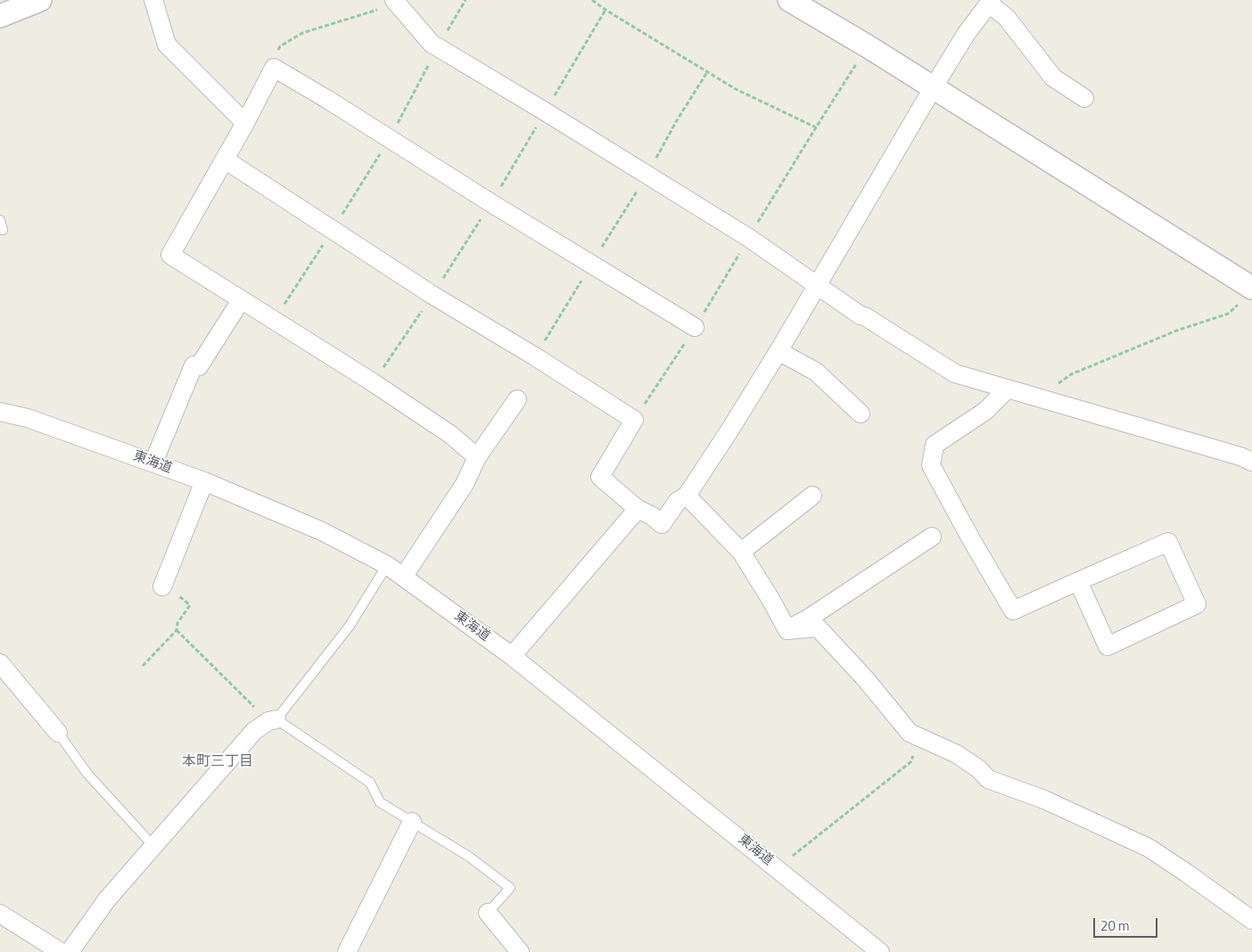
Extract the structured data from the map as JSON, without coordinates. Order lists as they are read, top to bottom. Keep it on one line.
{"streets":{"street":["東海道"]},"districts":["本町三丁目"],"scale_bar":"20 m"}
